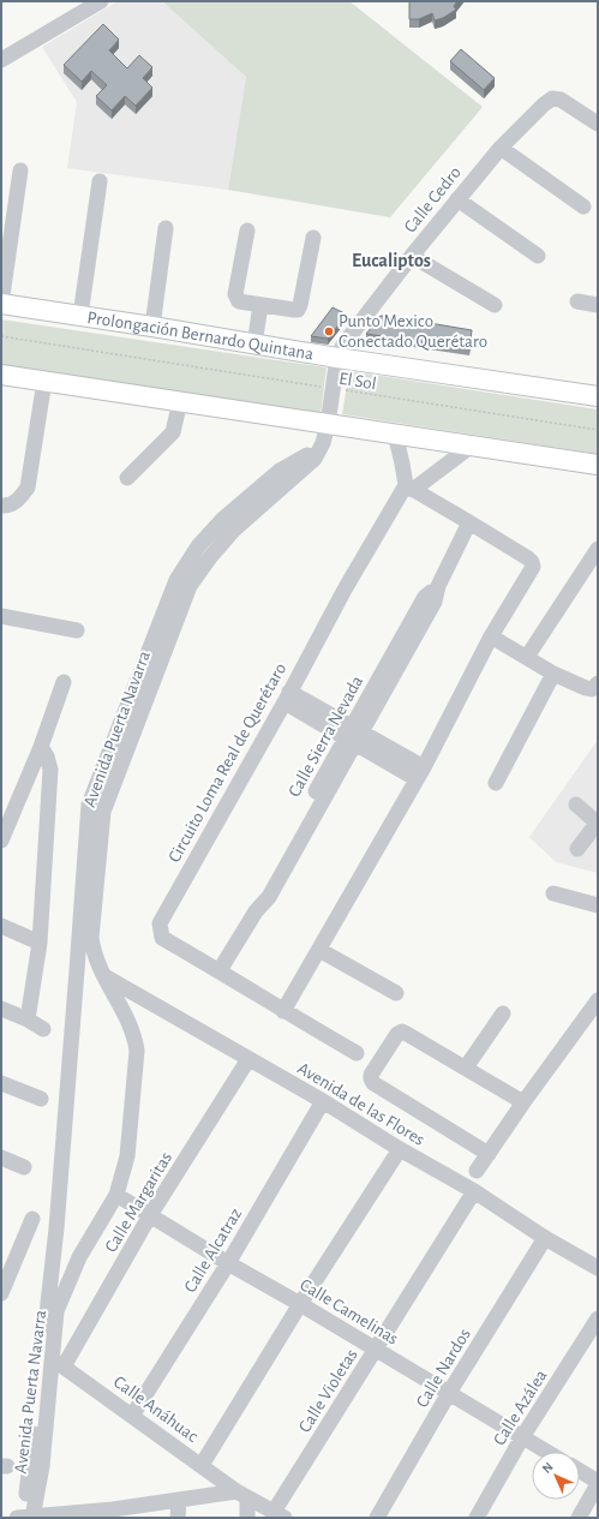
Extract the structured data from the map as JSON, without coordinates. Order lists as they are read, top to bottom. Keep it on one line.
{"streets":{"main road":["Prolongación Bernardo Quintana"],"street":["Calle Cedro","Avenida Puerta Navarra","Calle Sierra Nevada","Circuito Loma Real de Querétaro","Avenida de las Flores","Calle Margaritas","Calle Alcatraz","Calle Camelinas","Calle Nardos","Calle Violetas","Calle Azálea","Calle Anáhuac"],"path":["El Sol"]},"crossings":[["Calle Cedro","Prolongación Bernardo Quintana"],["Calle Cedro","Avenida Puerta Navarra"],["Prolongación Bernardo Quintana","Avenida Puerta Navarra"],["El Sol","Avenida Puerta Navarra"],["Avenida Puerta Navarra","Avenida de las Flores"],["Avenida Puerta Navarra","Calle Margaritas"],["Avenida Puerta Navarra","Calle Camelinas"],["Avenida Puerta Navarra","Calle Anáhuac"],["Calle Sierra Nevada","Circuito Loma Real de Querétaro"],["Avenida de las Flores","Calle Margaritas"],["Avenida de las Flores","Calle Alcatraz"],["Avenida de las Flores","Calle Nardos"],["Avenida de las Flores","Calle Violetas"],["Calle Margaritas","Calle Camelinas"],["Calle Margaritas","Calle Anáhuac"],["Calle Alcatraz","Calle Camelinas"],["Calle Alcatraz","Calle Anáhuac"],["Calle Camelinas","Calle Nardos"],["Calle Camelinas","Calle Violetas"],["Calle Camelinas","Calle Azálea"],["Calle Violetas","Calle Anáhuac"]],"districts":["Eucaliptos"],"places":["Punto Mexico Conectado Querétaro"],"north":"top left"}
